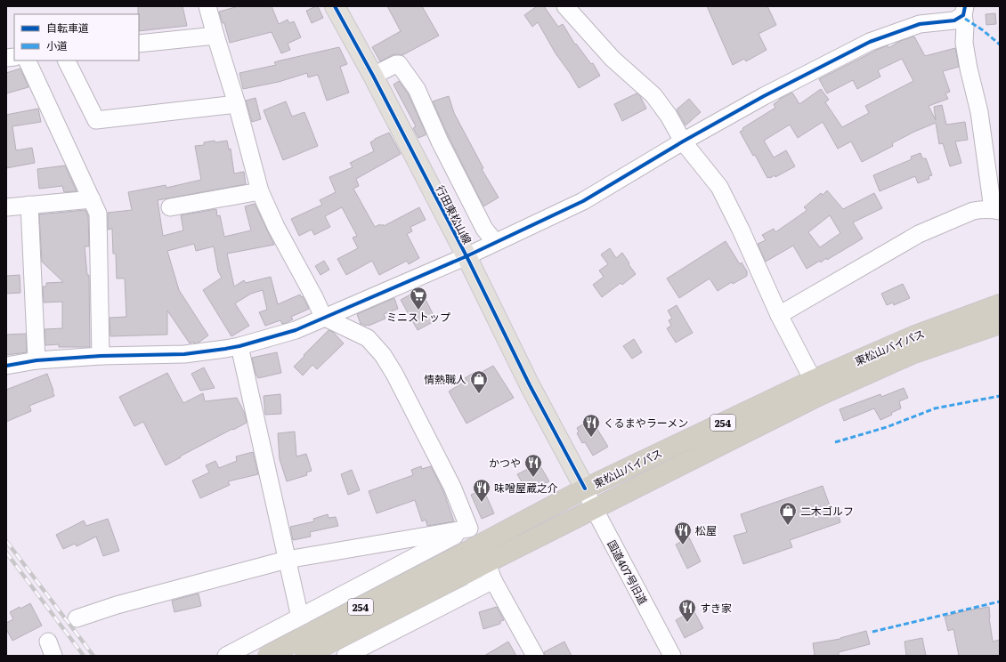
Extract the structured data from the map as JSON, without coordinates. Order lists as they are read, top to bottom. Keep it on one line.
{"streets":{"highway":["東松山バイパス","254"],"main road":["行田東松山線"],"street":["国道407号旧道"]},"crossings":[["行田東松山線","東松山バイパス"],["行田東松山線","国道407号旧道"],["東松山バイパス","国道407号旧道"]],"places":{"supermarket":["ミニストップ"],"shop":["情熱職人","二木ゴルフ"],"restaurant":["くるまやラーメン","かつや","味噌屋蔵之介","松屋","すき家"]},"legend":["自転車道","小道"]}
